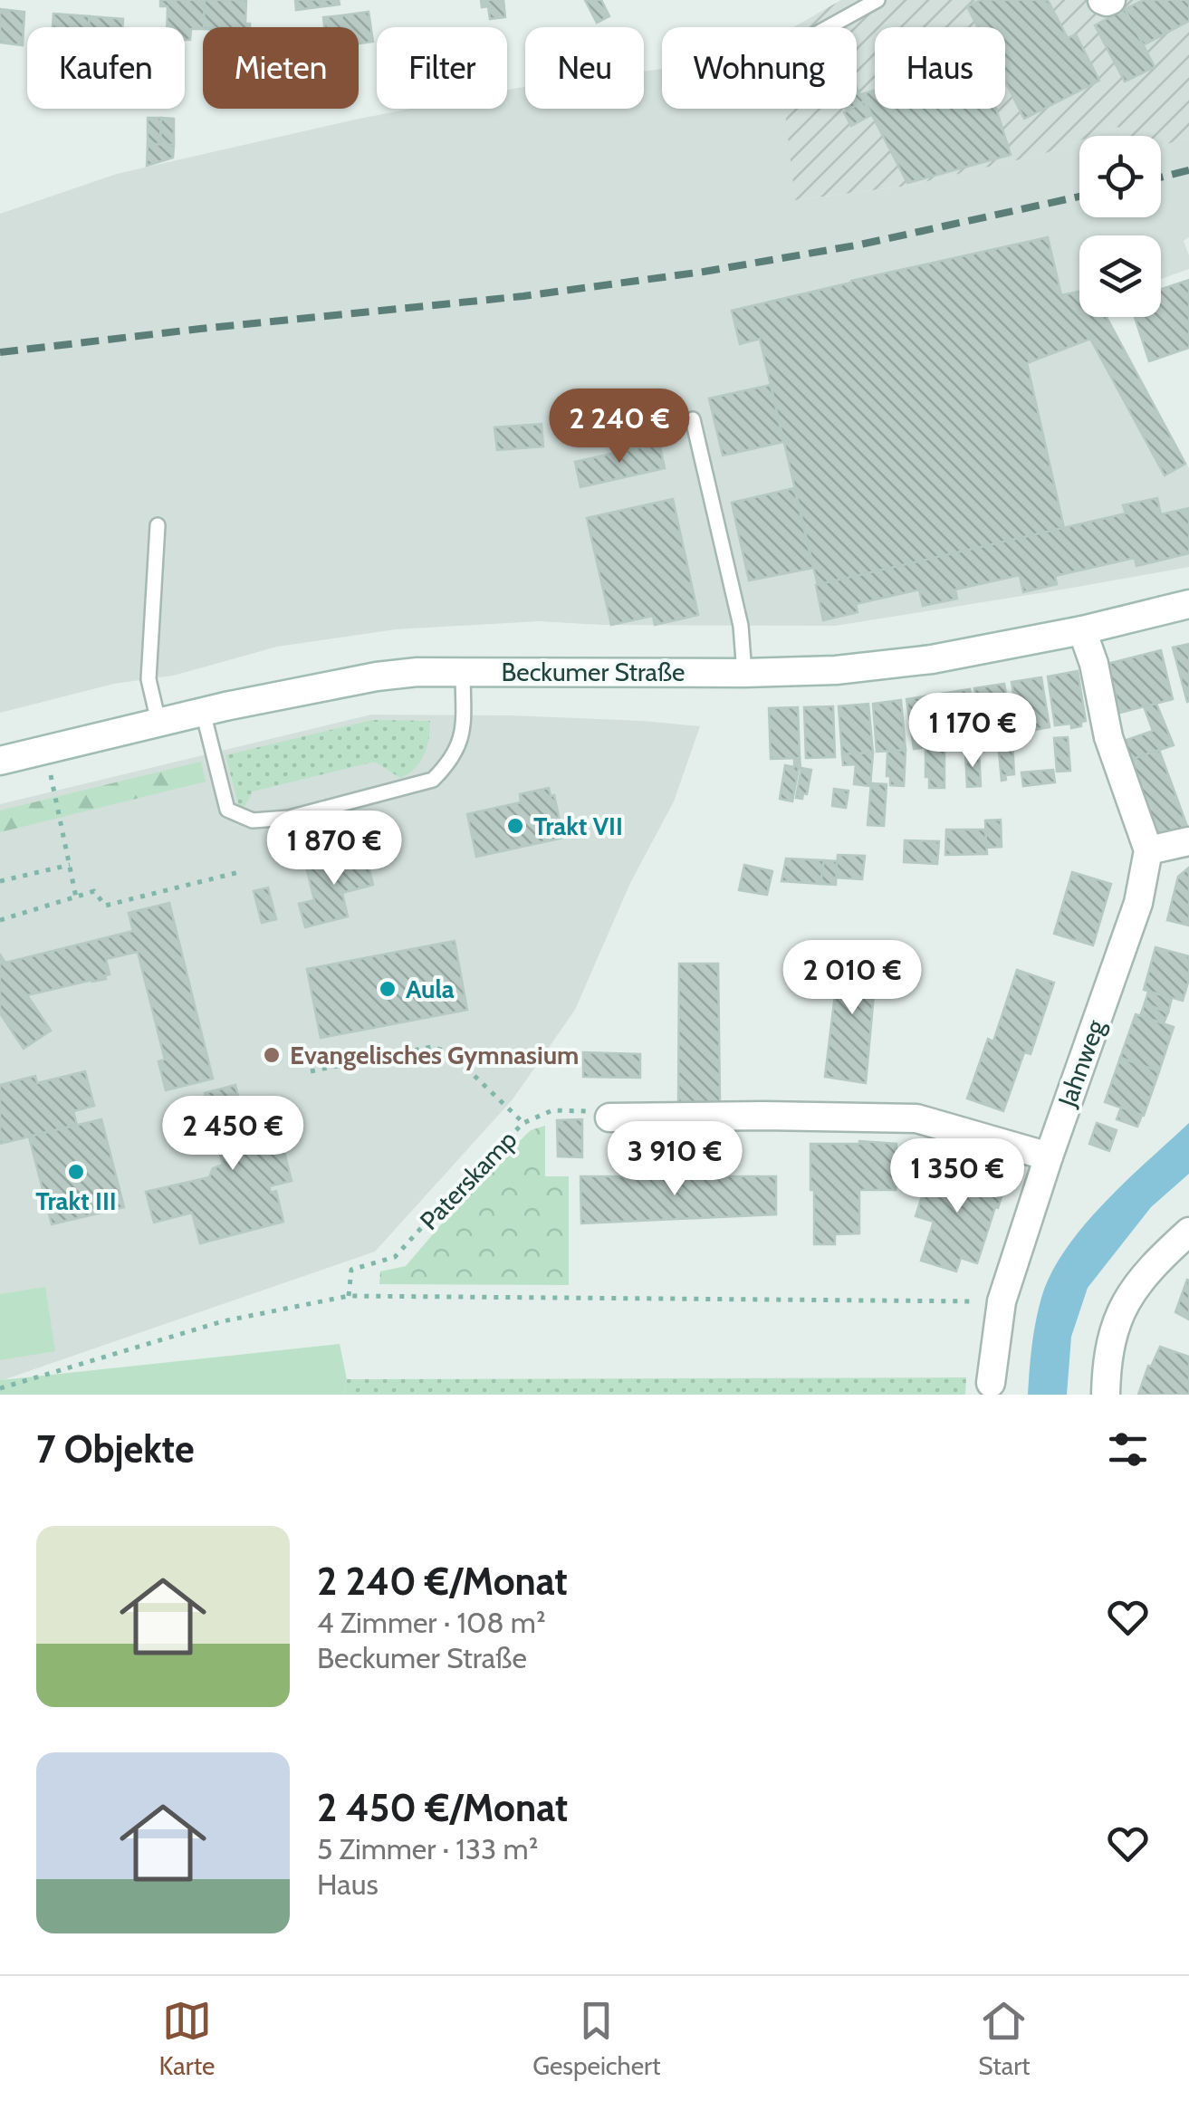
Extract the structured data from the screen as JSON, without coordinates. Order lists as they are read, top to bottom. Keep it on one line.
{"streets":{"street":["Beckumer Straße","Jahnweg"],"path":["Paterskamp"]},"places":["Trakt VII","Aula","Evangelisches Gymnasium","Trakt III"],"page":{"chip":["Kaufen","Mieten","Filter","Neu","Wohnung","Haus"],"price":["2 240 €","1 170 €","1 870 €","2 010 €","2 450 €","3 910 €","1 350 €"],"heading":"7 Objekte","list":[{"name":"2 240 €/Monat","note":"4 Zimmer · 108 m² · Beckumer Straße"},{"name":"2 450 €/Monat","note":"5 Zimmer · 133 m² · Haus"}],"tabs":["Karte","Gespeichert","Start"]}}
